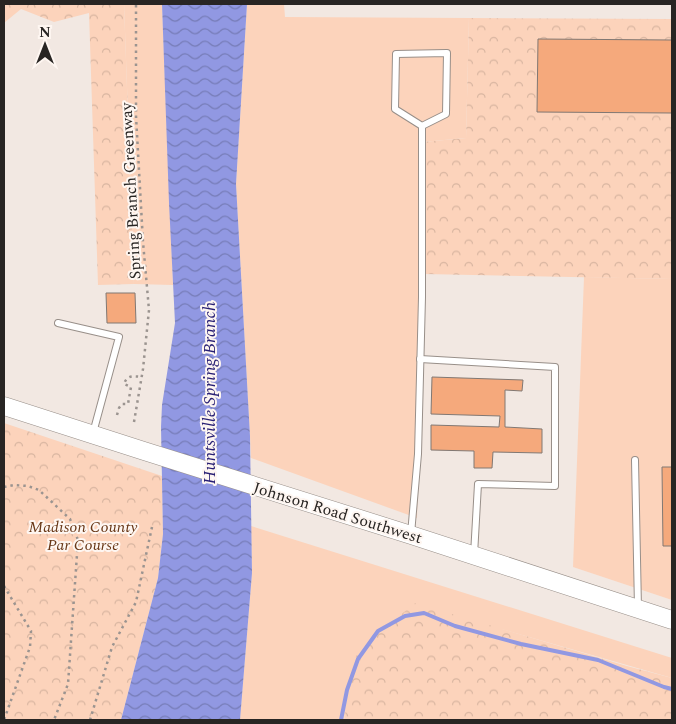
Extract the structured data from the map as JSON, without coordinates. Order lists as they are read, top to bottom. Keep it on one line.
{"streets":{"street":["Johnson Road Southwest"],"path":["Spring Branch Greenway"]},"water":["Huntsville Spring Branch"],"parks":["Madison County Par Course"],"north":"top"}
